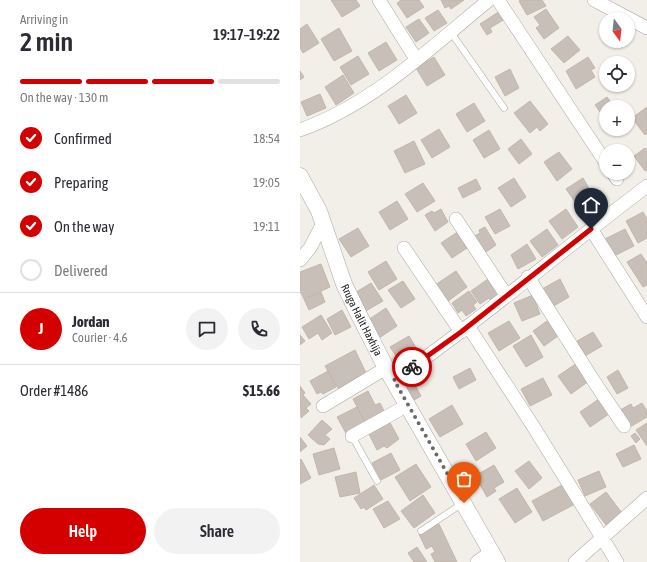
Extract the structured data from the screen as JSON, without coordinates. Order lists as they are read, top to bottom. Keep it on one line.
{"streets":{"street":["Rruga Halit Haxhija"]},"north":"bottom","page":{"heading":["2 min","Arriving in","19:17–19:22"],"panel":["Jordan","Courier · 4.6","Order #1486","$15.66"],"map_buttons":["+","−"],"bar":"On the way · 130 m","list":[["Confirmed","18:54"],["Preparing","19:05"],["On the way","19:11"],"Delivered"],"round":"J","buttons":["Help","Share"]}}
